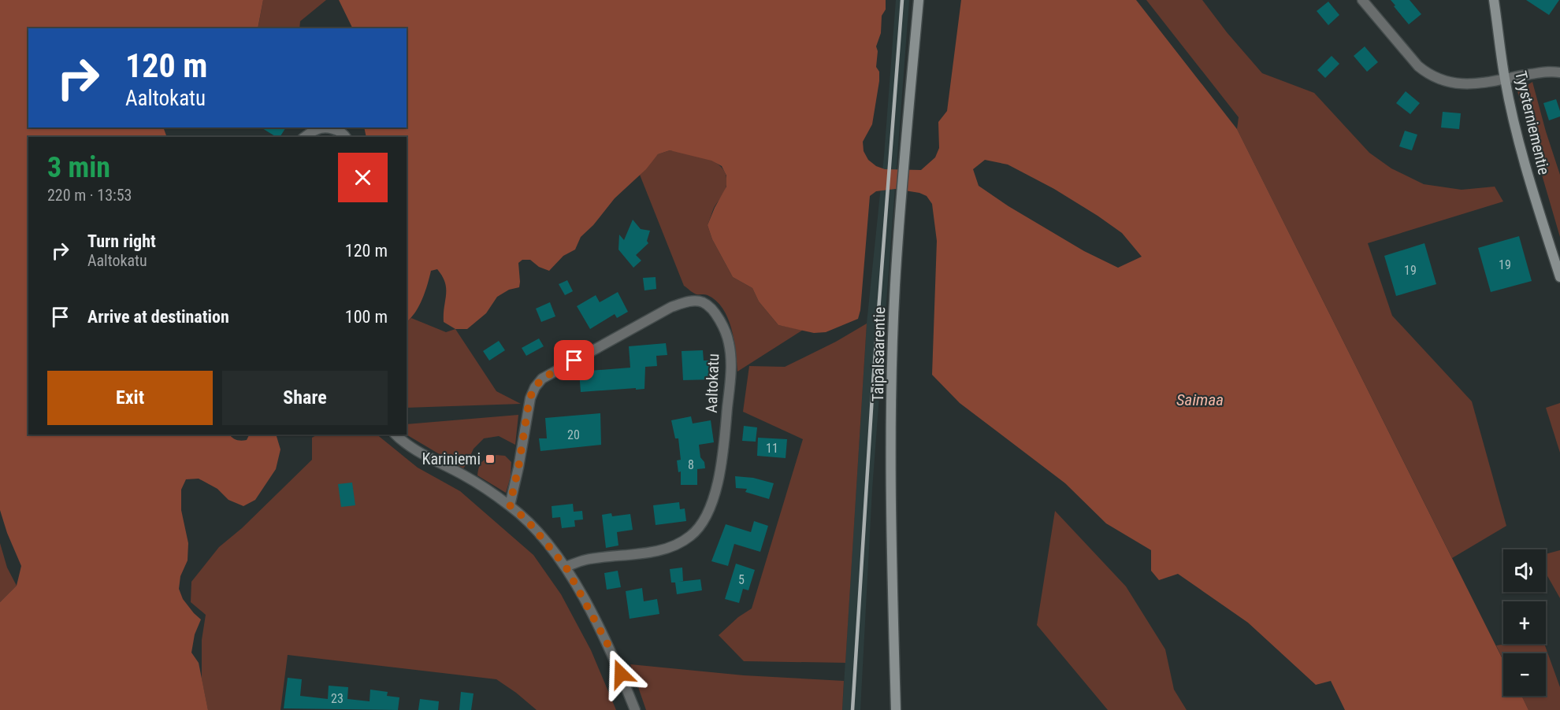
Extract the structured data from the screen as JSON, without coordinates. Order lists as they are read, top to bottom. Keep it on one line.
{"streets":{"main road":["Tyysterniementie","Taipalsaarentie"],"street":["Aaltokatu"]},"water":["Saimaa"],"places":{"transit":["Kariniemi"]},"house_numbers":["19","19","20","11","8","5","23"],"page":{"turn":["120 m","Aaltokatu"],"heading":["3 min","220 m · 13:53"],"list":[{"name":"Turn right","note":"Aaltokatu","value":"120 m"},{"name":"Arrive at destination","value":"100 m"}],"buttons":["Exit","Share"],"map_buttons":["+","−"]}}
